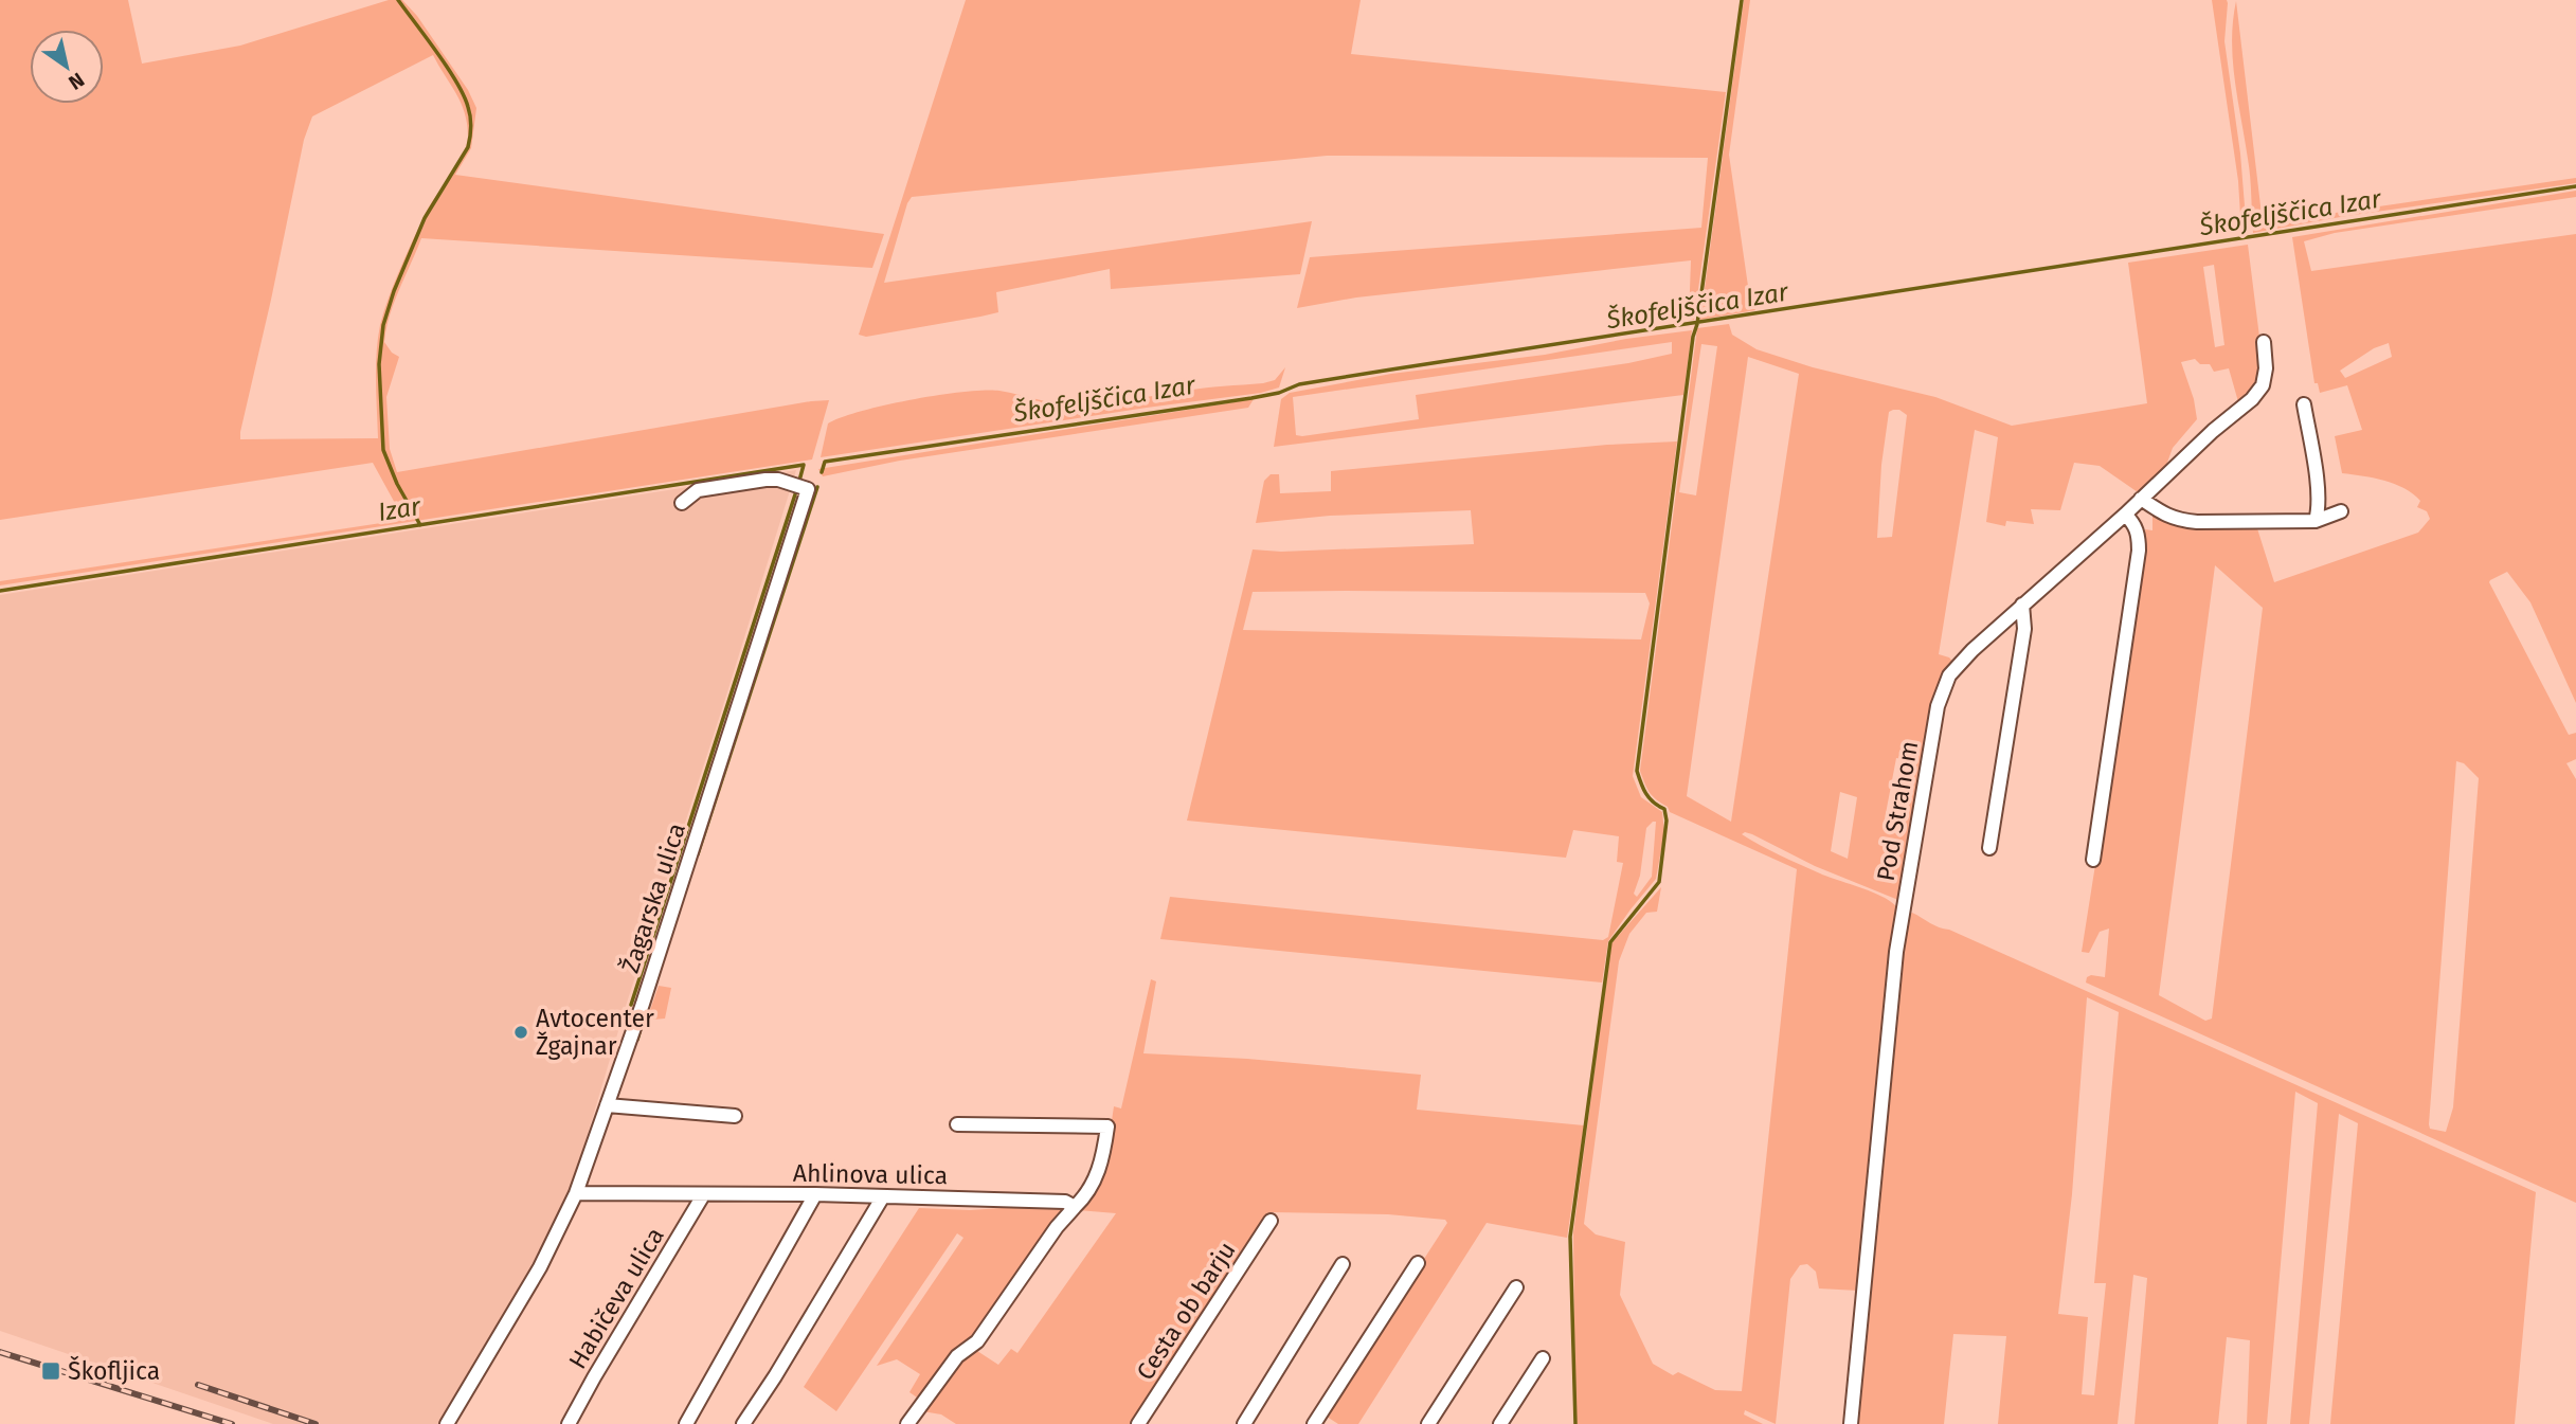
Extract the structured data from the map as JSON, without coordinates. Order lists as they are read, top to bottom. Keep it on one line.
{"streets":{"street":["Pod Strahom","Žagarska ulica","Ahlinova ulica","Habičeva ulica","Cesta ob barju"]},"crossings":[["Žagarska ulica","Ahlinova ulica"],["Ahlinova ulica","Habičeva ulica"]],"water":["Škofeljščica Izar","Izar"],"places":{"other":["Avtocenter Žgajnar"],"transit":["Škofljica"]},"north":"bottom right"}
